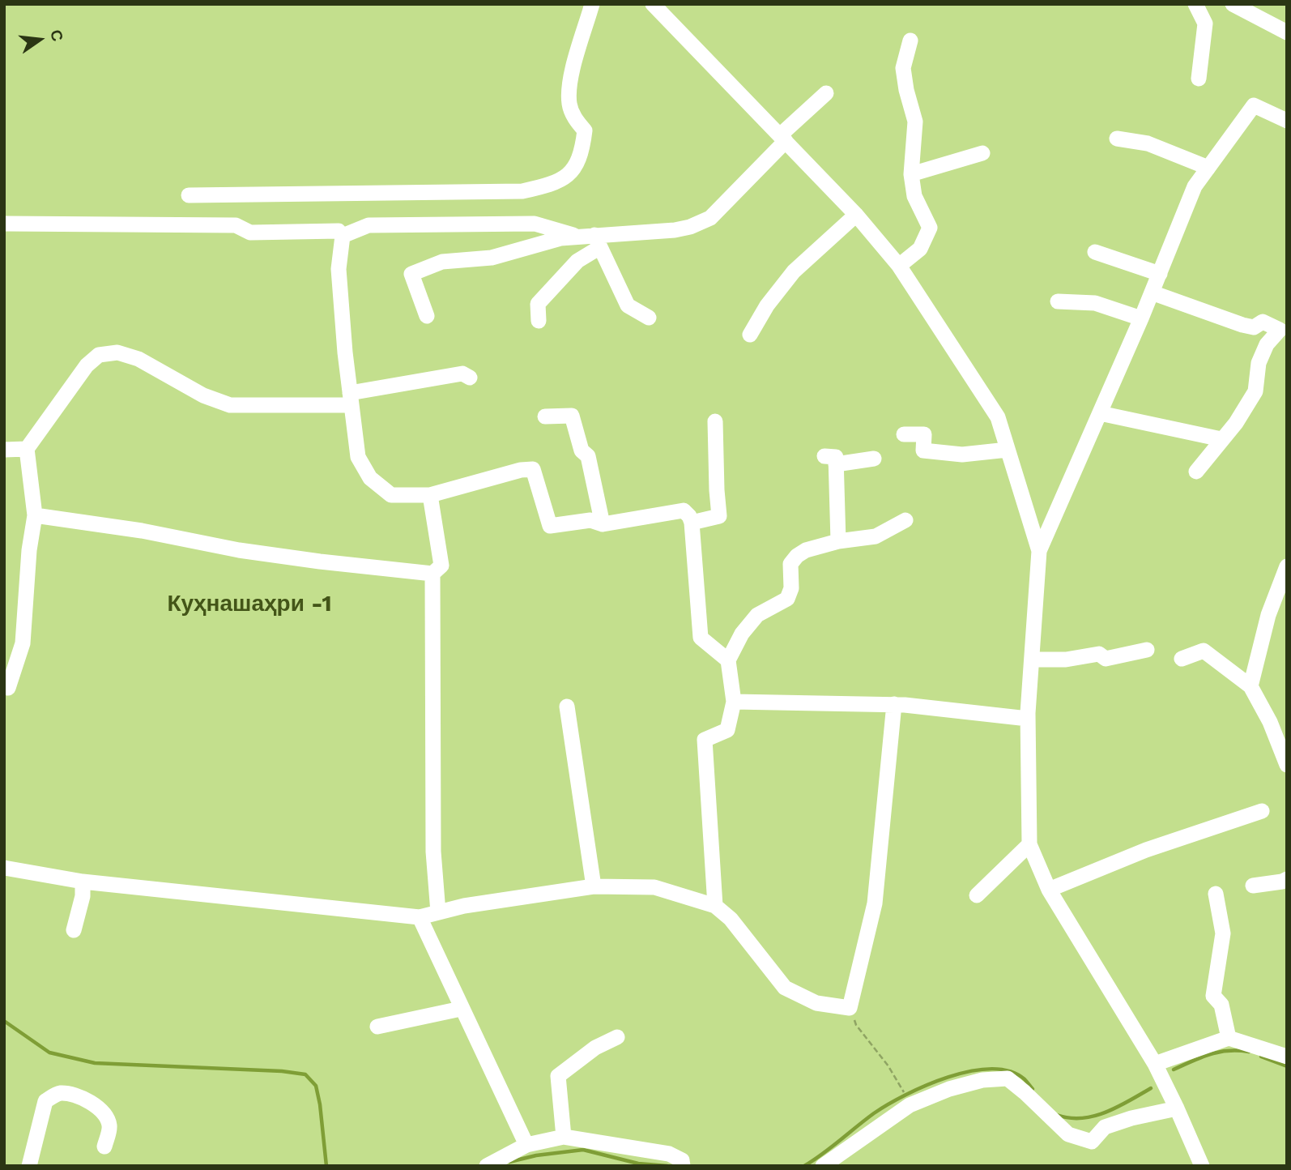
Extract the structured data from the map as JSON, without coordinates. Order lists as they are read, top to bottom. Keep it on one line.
{"districts":["Куҳнашаҳри -1"],"north":"right"}
